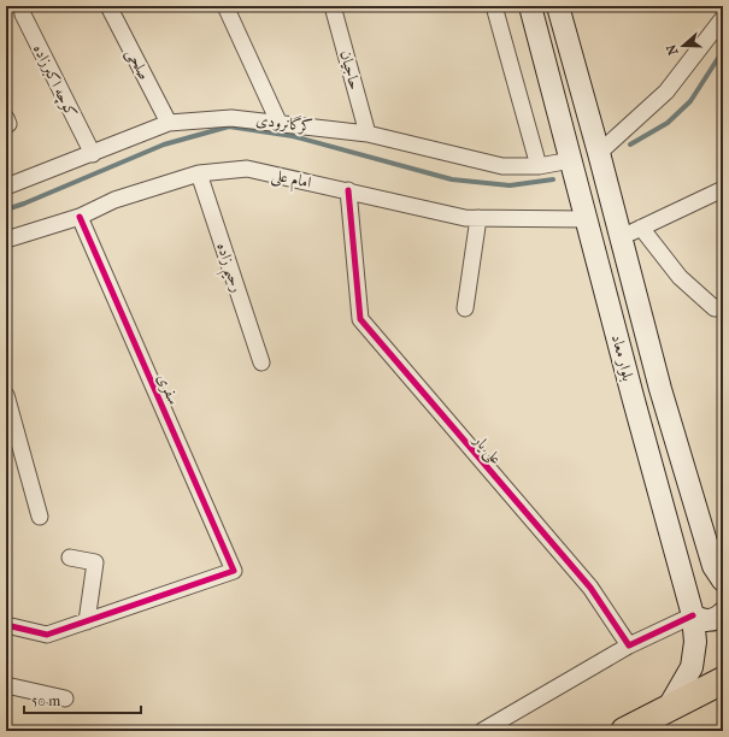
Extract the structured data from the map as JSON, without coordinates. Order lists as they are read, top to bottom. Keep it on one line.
{"streets":{"main road":["بلوار معاد"],"street":["صلحی","حاجیان","کوچه اکبرزاده","کرگانرودی","امام علی","رحیم زاده","سفری","علی یار"]},"crossings":[["صلحی","کرگانرودی"],["حاجیان","کرگانرودی"],["کوچه اکبرزاده","کرگانرودی"],["کرگانرودی","بلوار معاد"],["امام علی","رحیم زاده"],["امام علی","بلوار معاد"],["امام علی","سفری"],["امام علی","علی یار"]],"scale_bar":"50 m","north":"left"}
